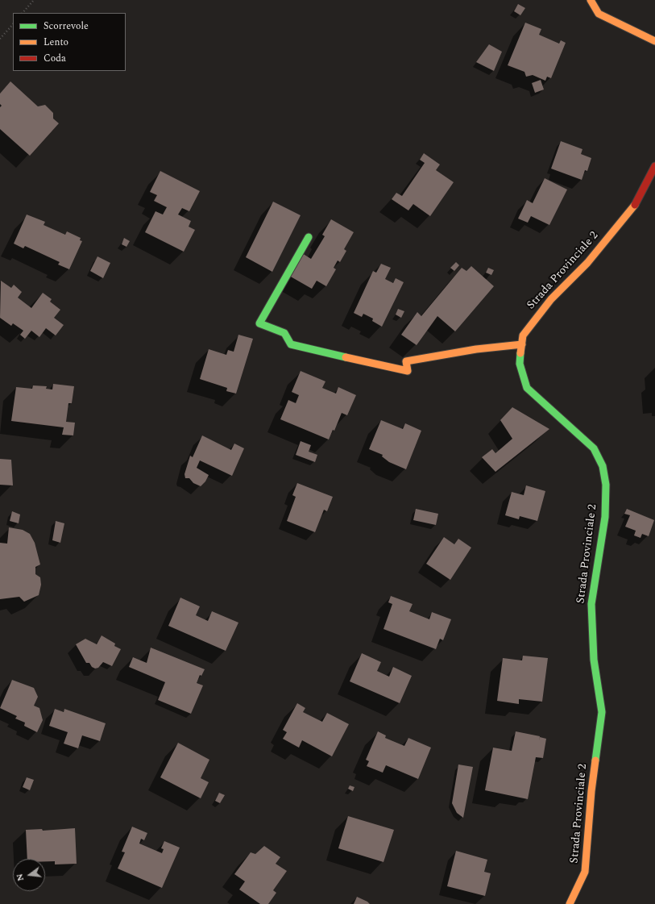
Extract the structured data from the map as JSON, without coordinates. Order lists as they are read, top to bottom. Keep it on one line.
{"streets":{"street":["Strada Provinciale 2"]},"legend":["Scorrevole","Lento","Coda"],"north":"left"}
